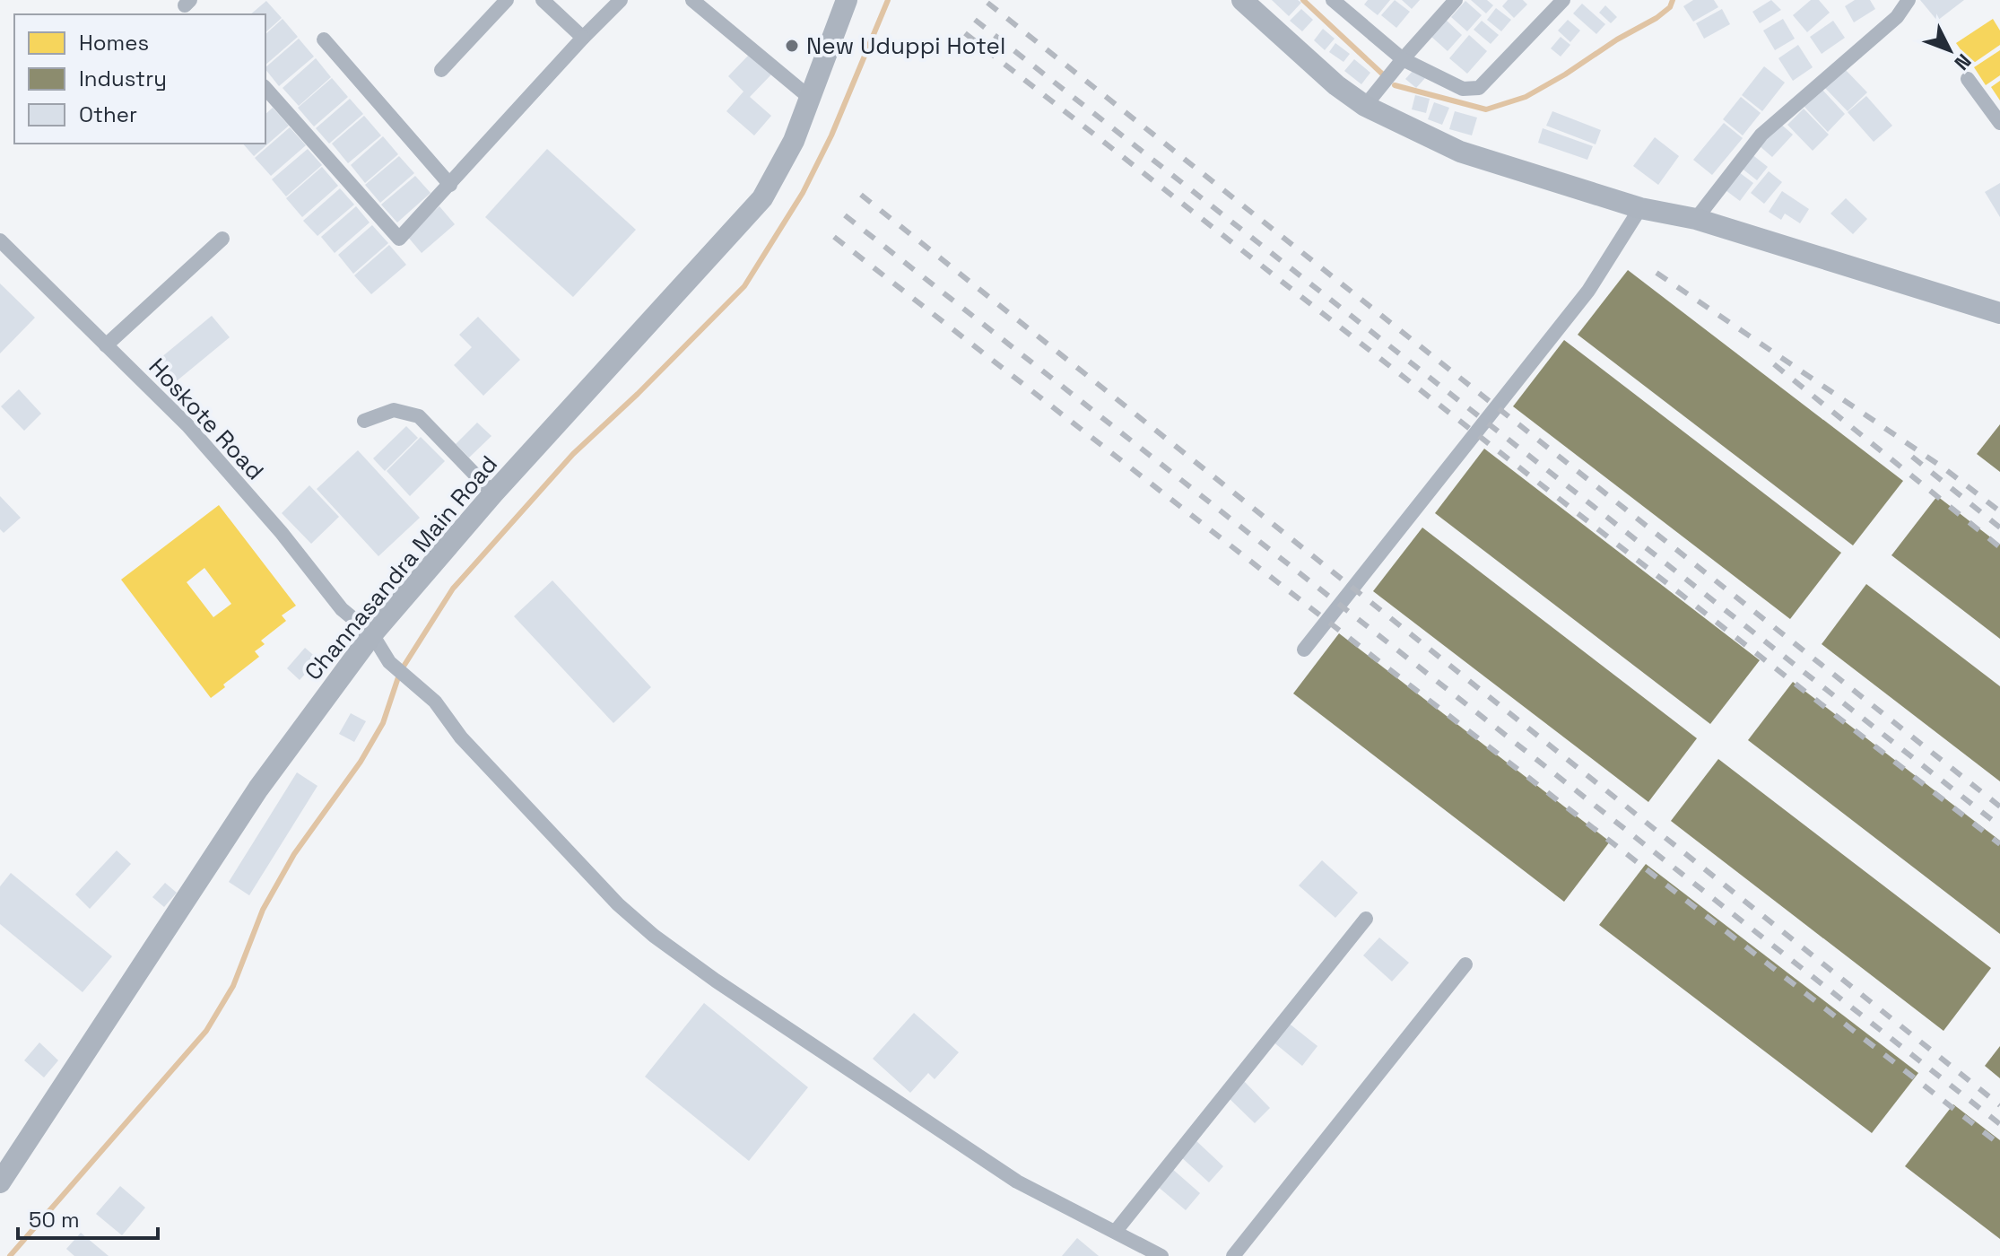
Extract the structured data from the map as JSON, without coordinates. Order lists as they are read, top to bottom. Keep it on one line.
{"streets":{"main road":["Channasandra Main Road"],"street":["Hoskote Road"]},"crossings":[["Hoskote Road","Channasandra Main Road"]],"places":["New Uduppi Hotel"],"legend":["Homes","Industry","Other"],"scale_bar":"50 m","north":"bottom right"}
